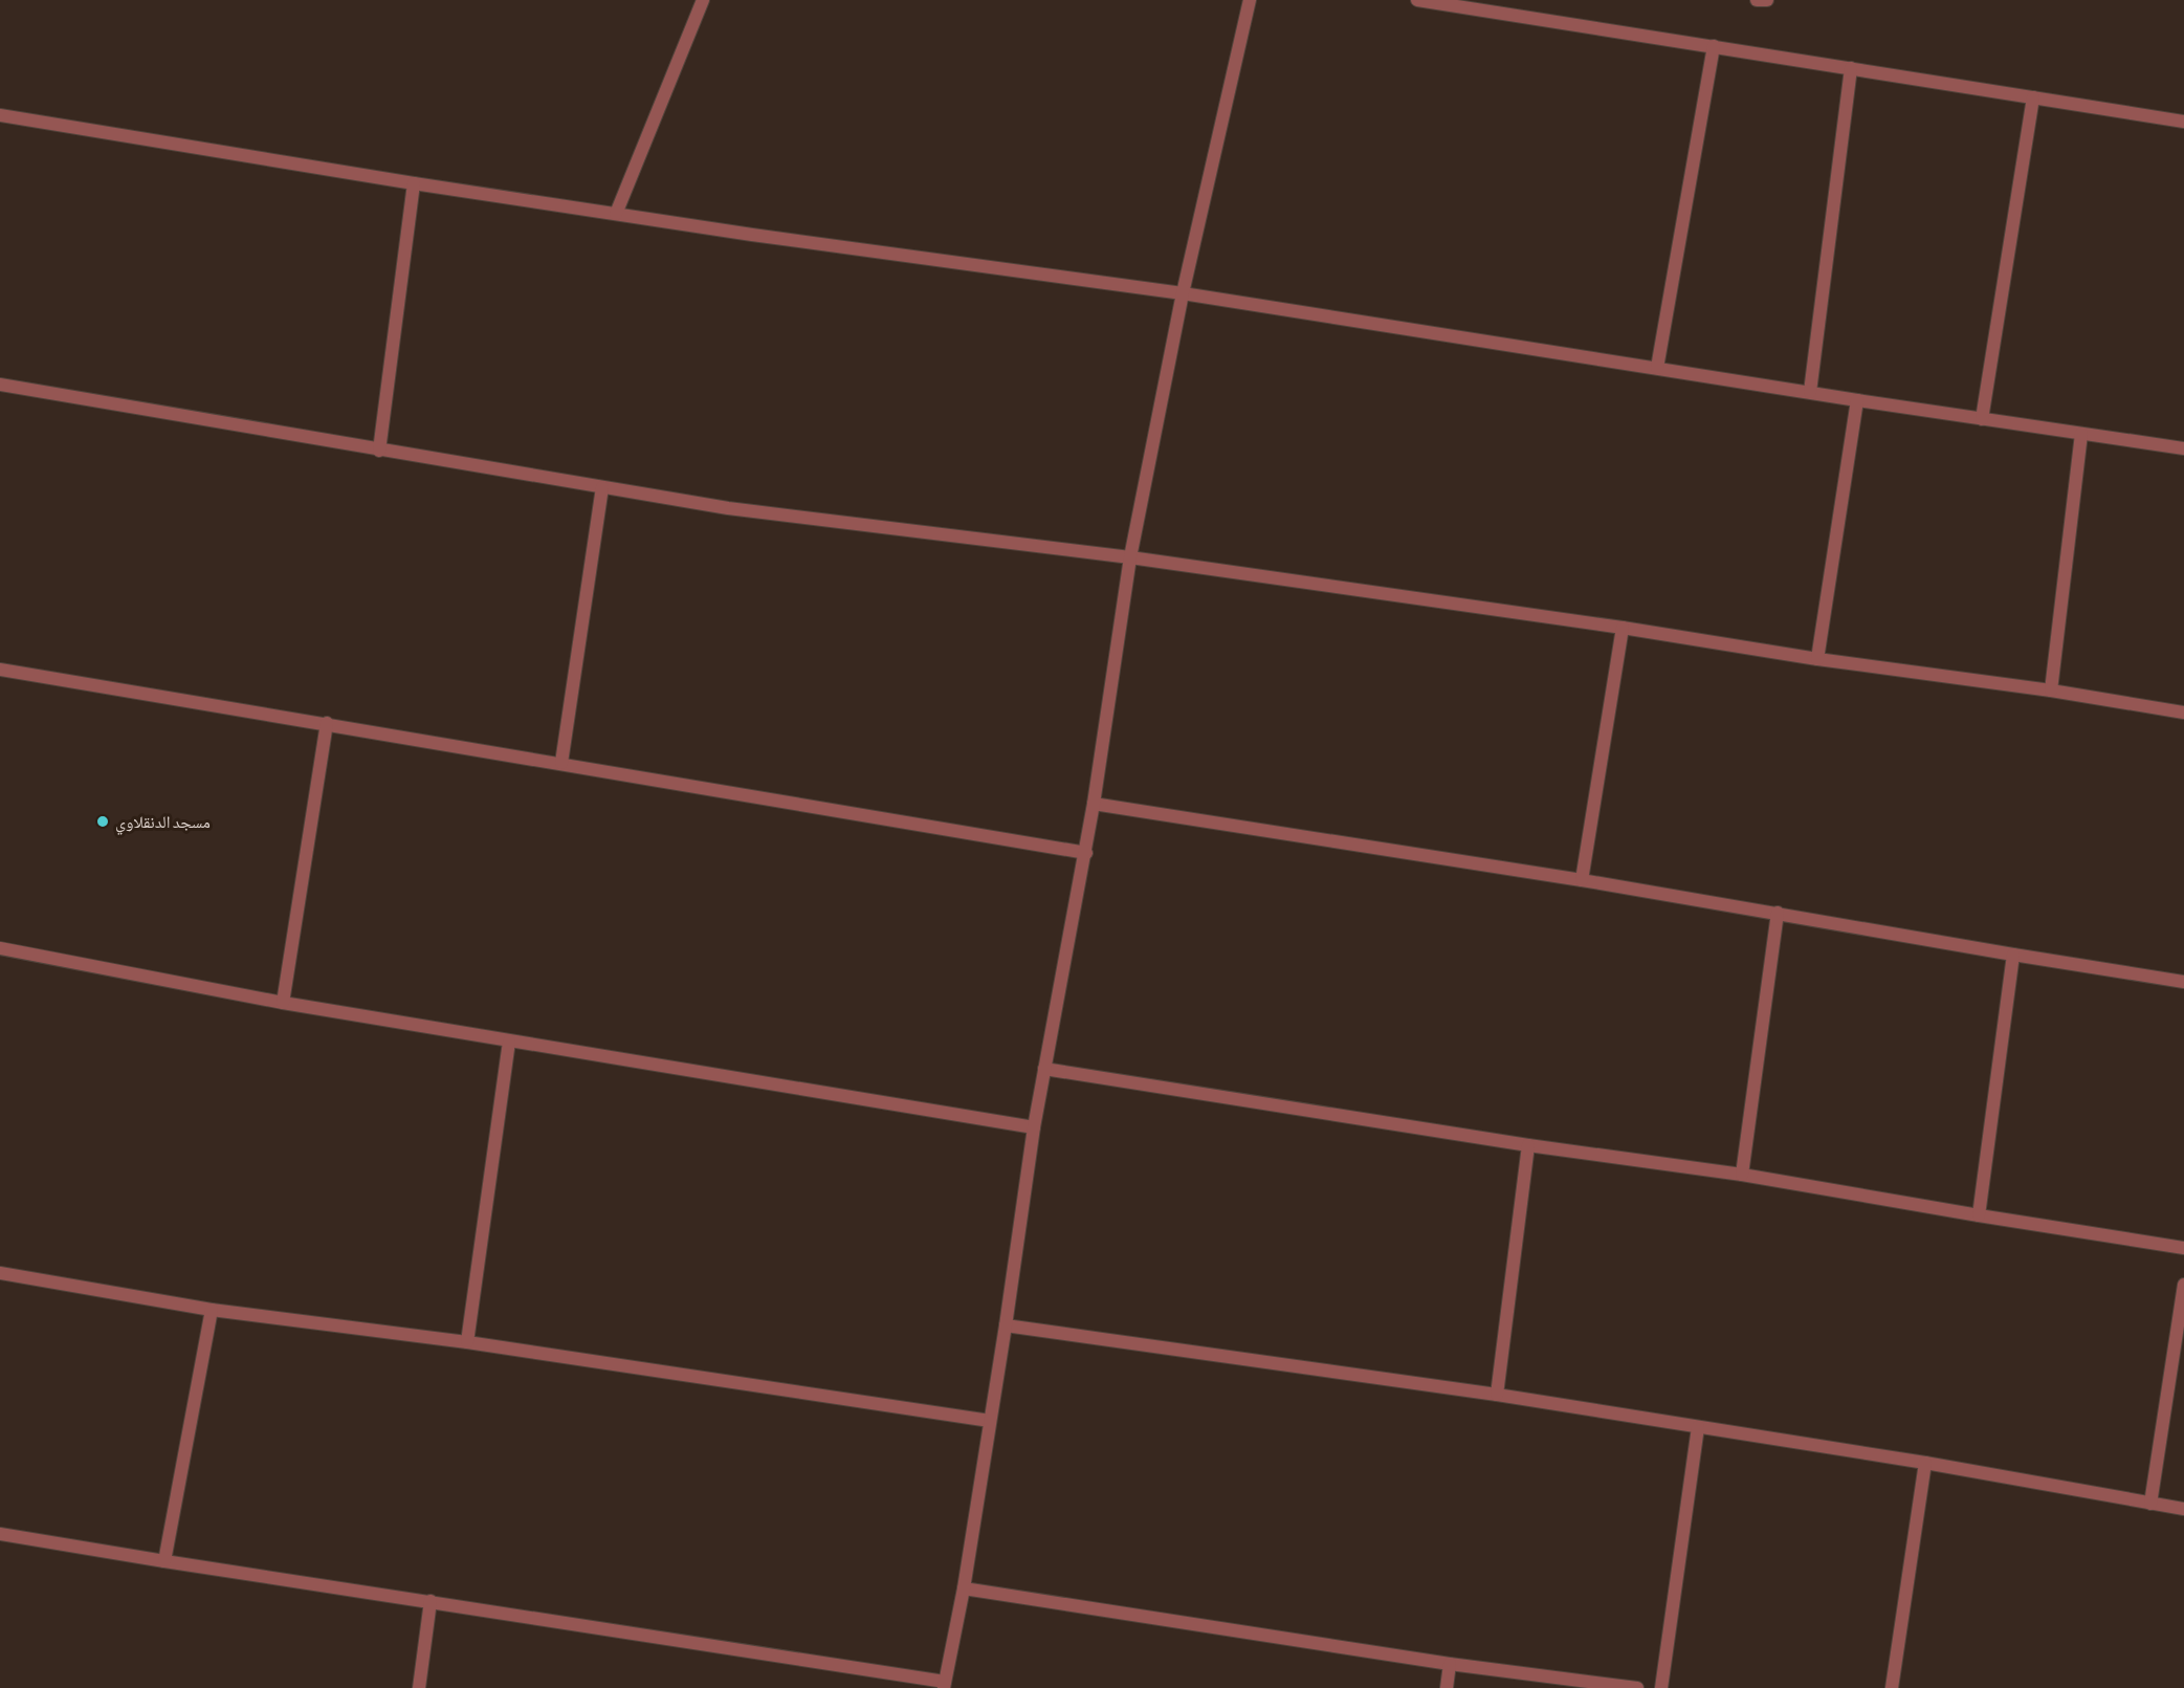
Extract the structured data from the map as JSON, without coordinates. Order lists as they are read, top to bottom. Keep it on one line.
{"places":["مسجد الدنقلاوي"]}
